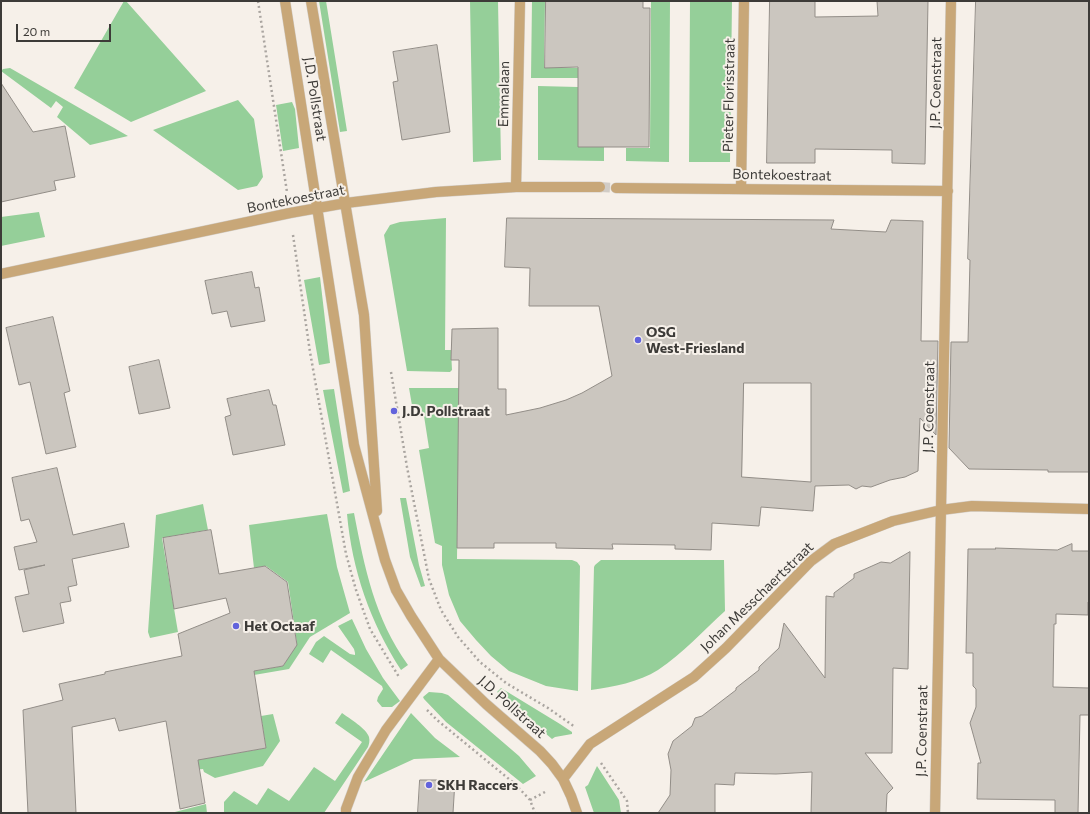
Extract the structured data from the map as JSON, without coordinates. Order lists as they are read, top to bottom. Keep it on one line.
{"streets":{"street":["J.P. Coenstraat","Emmalaan","Pieter Florisstraat","J.D. Pollstraat","Bontekoestraat","Johan Messchaertstraat"]},"crossings":[["J.P. Coenstraat","Bontekoestraat"],["J.P. Coenstraat","Johan Messchaertstraat"],["Emmalaan","Bontekoestraat"],["Pieter Florisstraat","Bontekoestraat"],["J.D. Pollstraat","Bontekoestraat"],["J.D. Pollstraat","Johan Messchaertstraat"]],"places":["OSG West-Friesland","J.D. Pollstraat","Het Octaaf","SKH Raccers"],"scale_bar":"20 m"}
